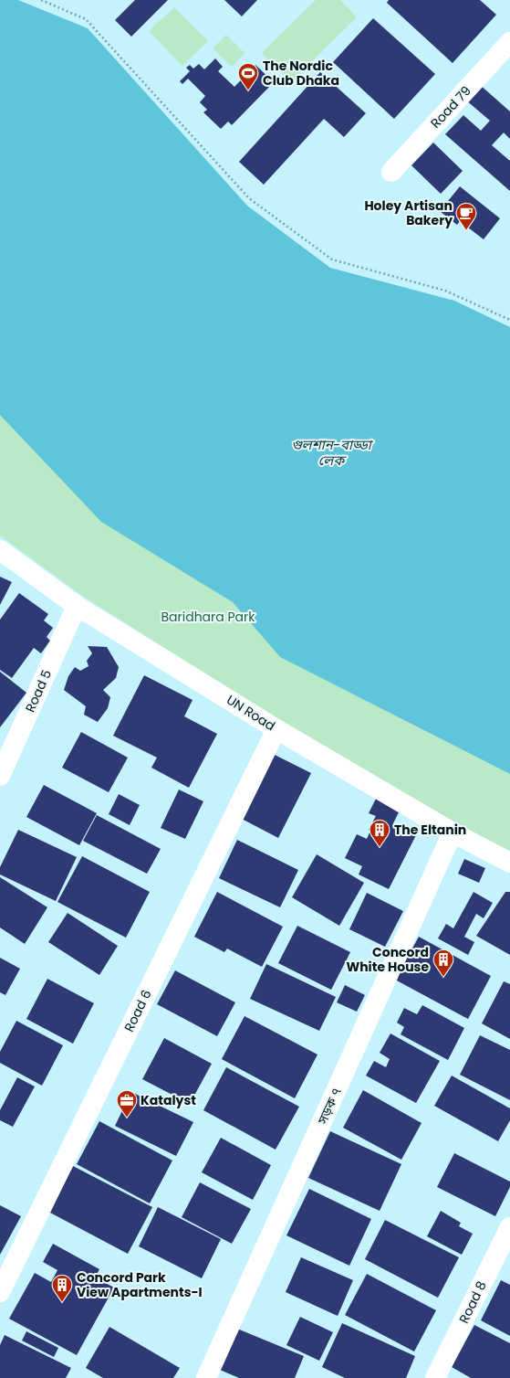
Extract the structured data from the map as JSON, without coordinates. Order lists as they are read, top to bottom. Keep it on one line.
{"streets":{"street":["Road 79","Road 5","UN Road","Road 6","সড়ক ৭","Road 8"]},"crossings":[["Road 5","UN Road"],["UN Road","Road 6"],["UN Road","সড়ক ৭"]],"water":["গুলশান-বাড্ডা লেক"],"parks":["Baridhara Park"],"places":{"sports":["The Nordic Club Dhaka"],"cafe":["Holey Artisan Bakery"],"building":["The Eltanin","Concord White House","Concord Park View Apartments-I"],"office":["Katalyst"]}}
